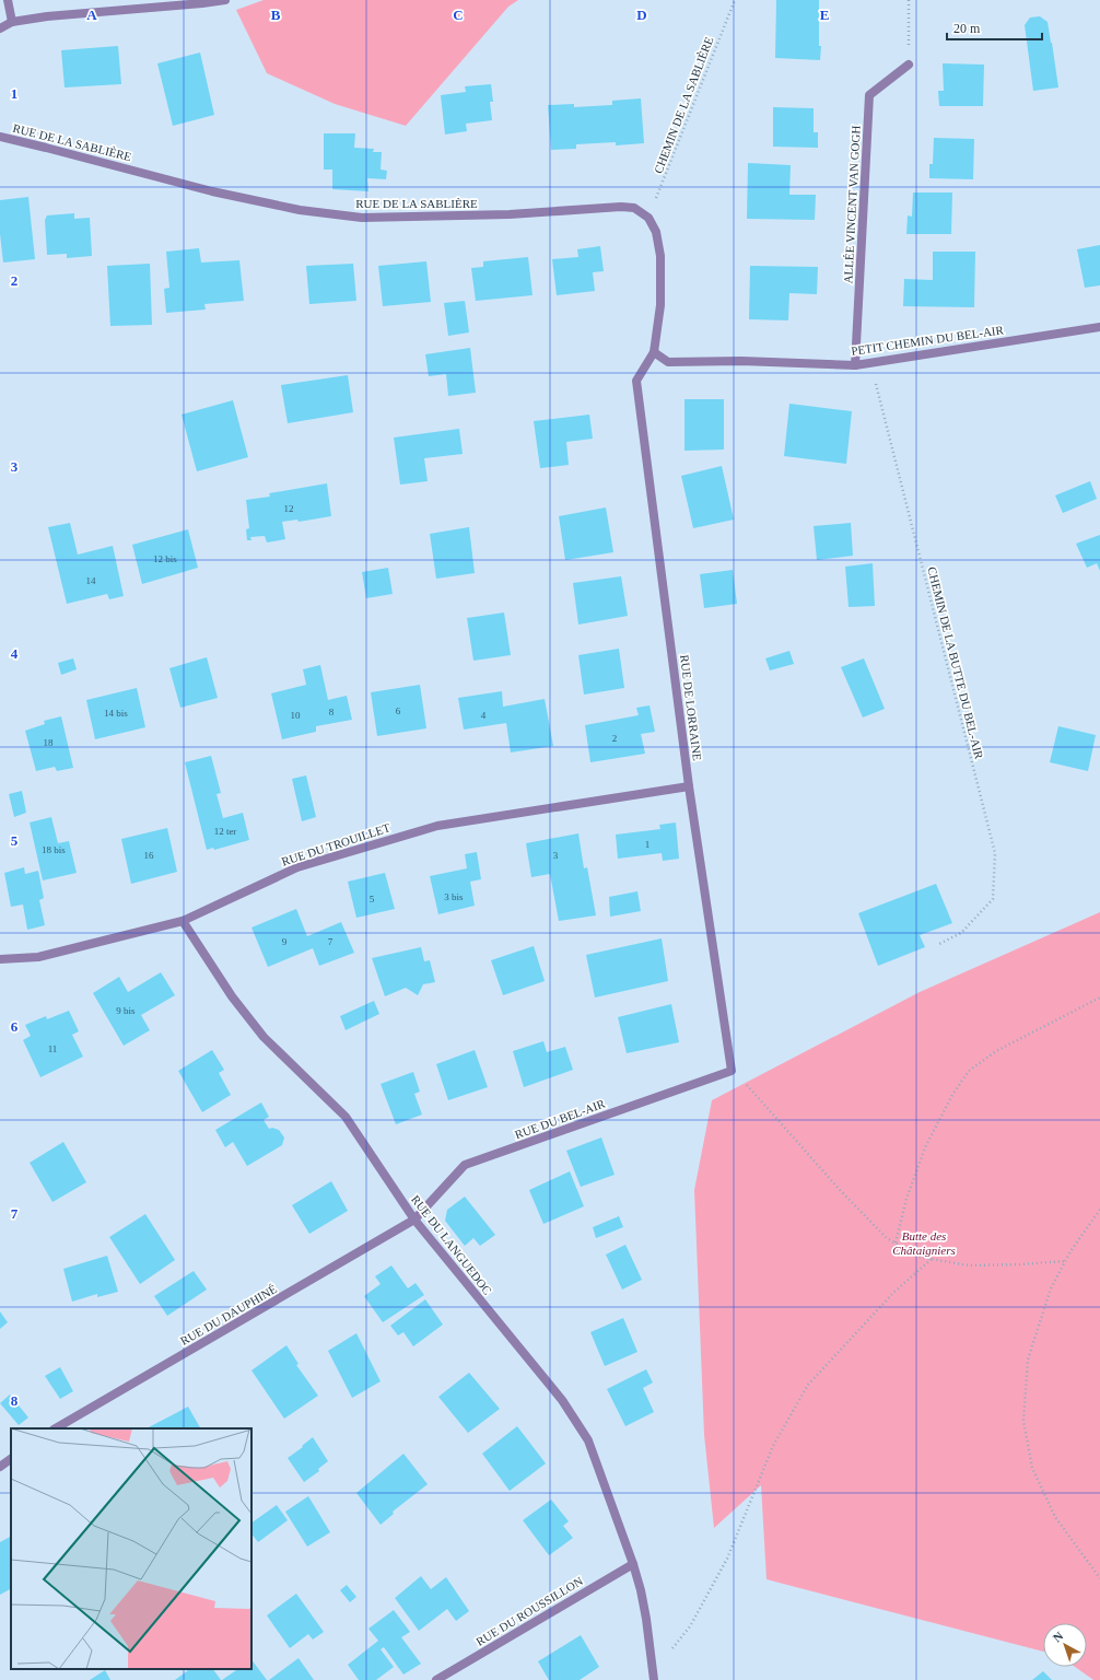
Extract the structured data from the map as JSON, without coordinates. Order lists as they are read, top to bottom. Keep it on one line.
{"streets":{"street":["RUE DE LA SABLIÈRE","ALLÉE VINCENT VAN GOGH","PETIT CHEMIN DU BEL-AIR","RUE DE LORRAINE","RUE DU TROUILLET","RUE DU BEL-AIR","RUE DU LANGUEDOC","RUE DU DAUPHINÉ","RUE DU ROUSSILLON"],"path":["CHEMIN DE LA SABLIÈRE","CHEMIN DE LA BUTTE DU BEL-AIR"]},"crossings":[["CHEMIN DE LA SABLIÈRE","RUE DE LA SABLIÈRE"],["ALLÉE VINCENT VAN GOGH","PETIT CHEMIN DU BEL-AIR"],["PETIT CHEMIN DU BEL-AIR","CHEMIN DE LA BUTTE DU BEL-AIR"],["PETIT CHEMIN DU BEL-AIR","RUE DE LORRAINE"],["RUE DE LORRAINE","RUE DU TROUILLET"],["RUE DE LORRAINE","RUE DU BEL-AIR"],["RUE DU TROUILLET","RUE DU LANGUEDOC"],["RUE DU BEL-AIR","RUE DU LANGUEDOC"],["RUE DU BEL-AIR","RUE DU DAUPHINÉ"],["RUE DU LANGUEDOC","RUE DU DAUPHINÉ"],["RUE DU LANGUEDOC","RUE DU ROUSSILLON"]],"parks":["Butte des Châtaigniers"],"house_numbers":["12","12 bis","14","6","8","14 bis","10","4","2","18","12 ter","1","18 bis","16","3","3 bis","5","9","7","9 bis","11"],"scale_bar":"20 m","north":"top left","grid":{"columns":["A","B","C","D","E"],"rows":["1","2","3","4","5","6","7","8"]}}
